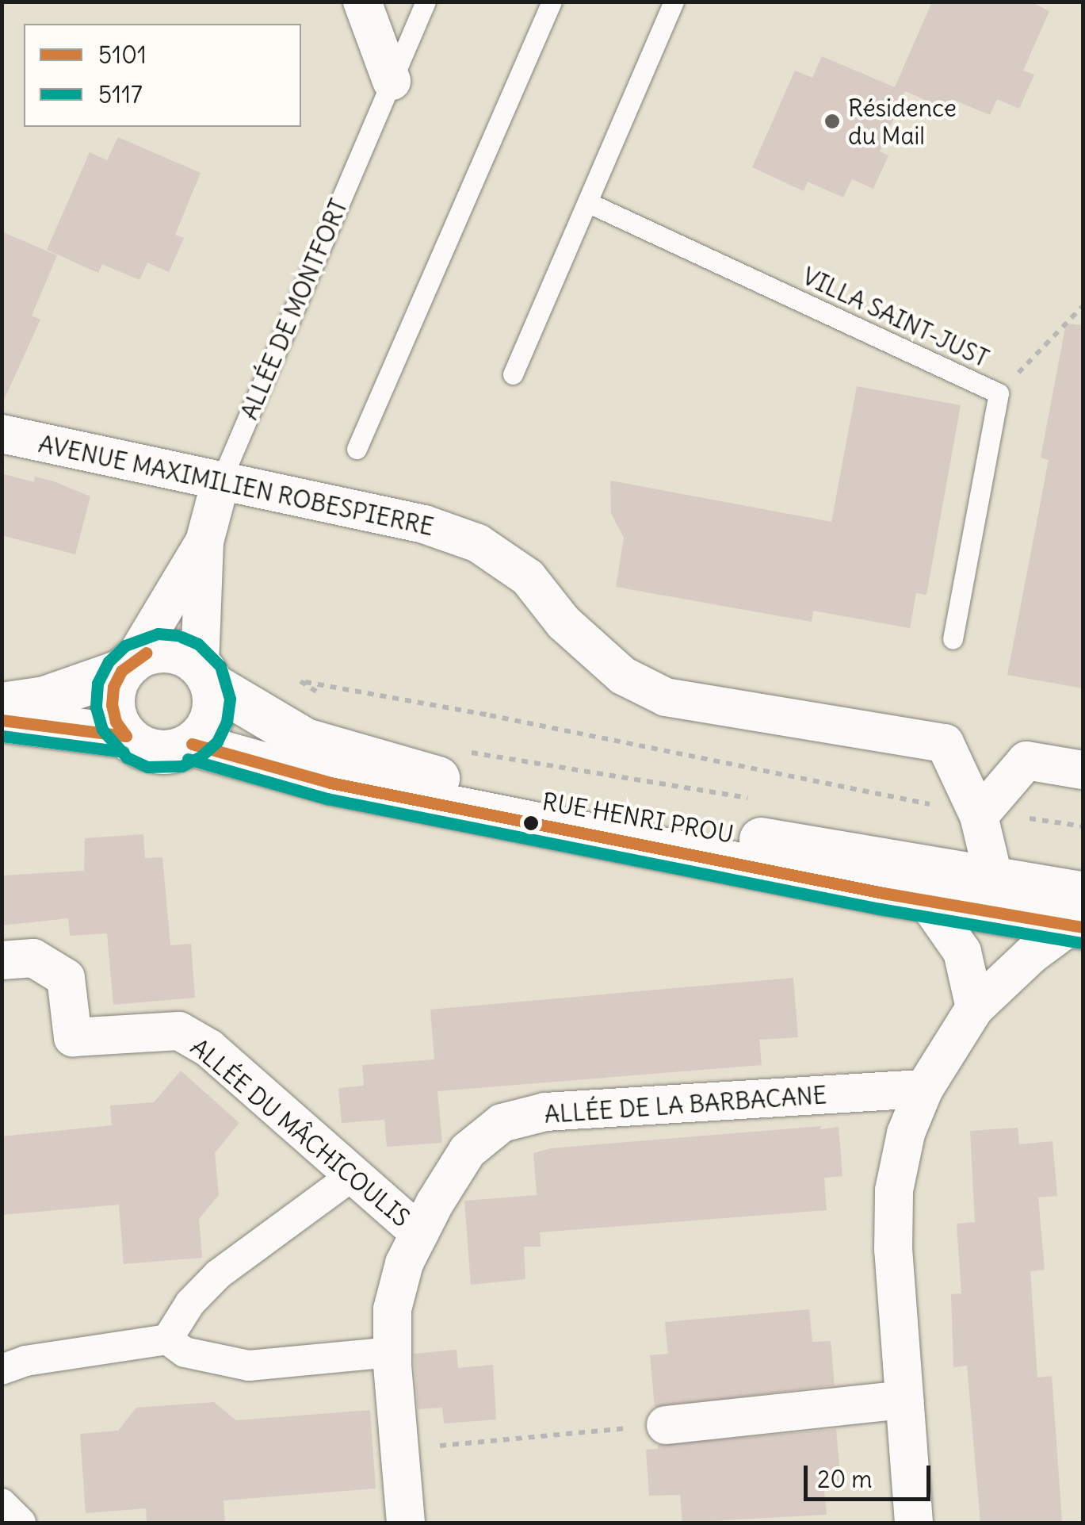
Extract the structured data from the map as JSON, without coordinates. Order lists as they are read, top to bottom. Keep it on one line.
{"streets":{"street":["ALLÉE DE MONTFORT","AVENUE MAXIMILIEN ROBESPIERRE","RUE HENRI PROU","ALLÉE DE LA BARBACANE","ALLÉE DU MÂCHICOULIS"],"lane":["VILLA SAINT-JUST"]},"crossings":[["ALLÉE DE MONTFORT","AVENUE MAXIMILIEN ROBESPIERRE"],["ALLÉE DE MONTFORT","RUE HENRI PROU"],["AVENUE MAXIMILIEN ROBESPIERRE","RUE HENRI PROU"],["ALLÉE DE LA BARBACANE","ALLÉE DU MÂCHICOULIS"]],"places":["Résidence du Mail"],"lines":["transit line 5117","transit line 5101"],"legend":["5101","5117"],"scale_bar":"20 m"}
